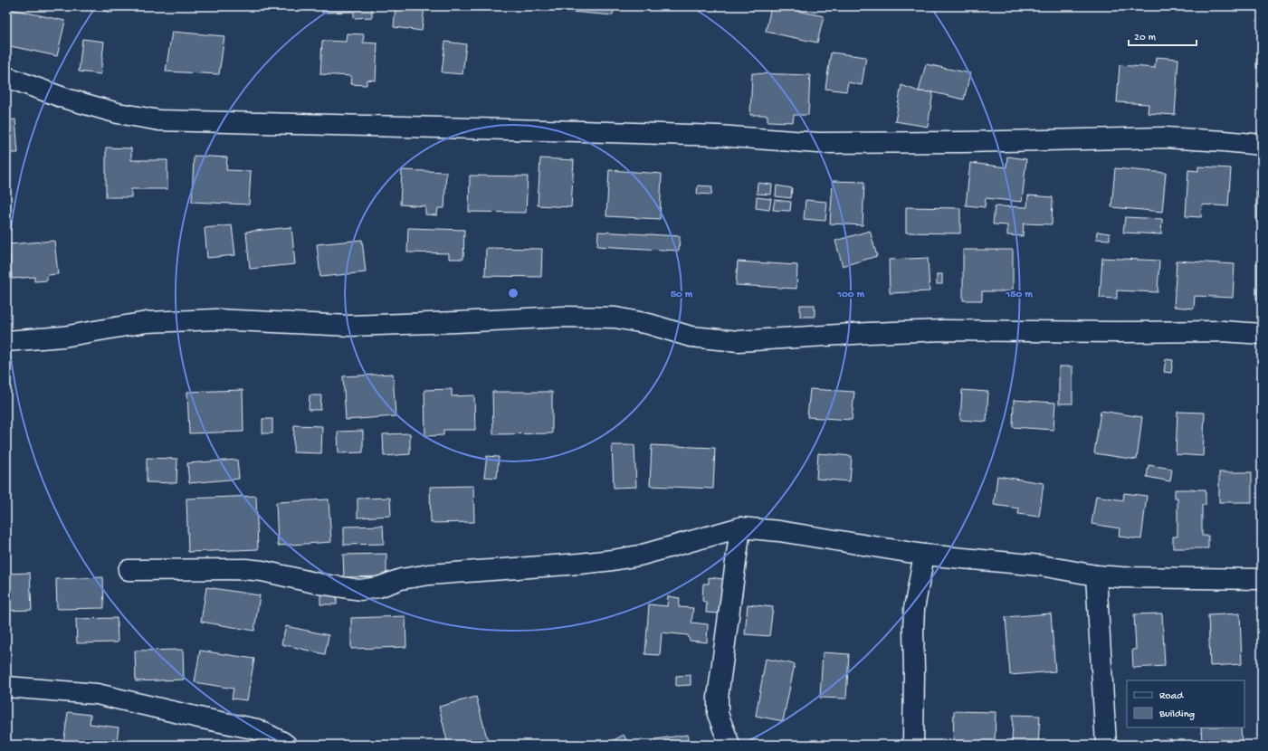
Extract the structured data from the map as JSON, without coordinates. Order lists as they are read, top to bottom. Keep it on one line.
{"legend":["Road","Building"],"scale_bar":"20 m","rings":["50 m","100 m","150 m"]}
